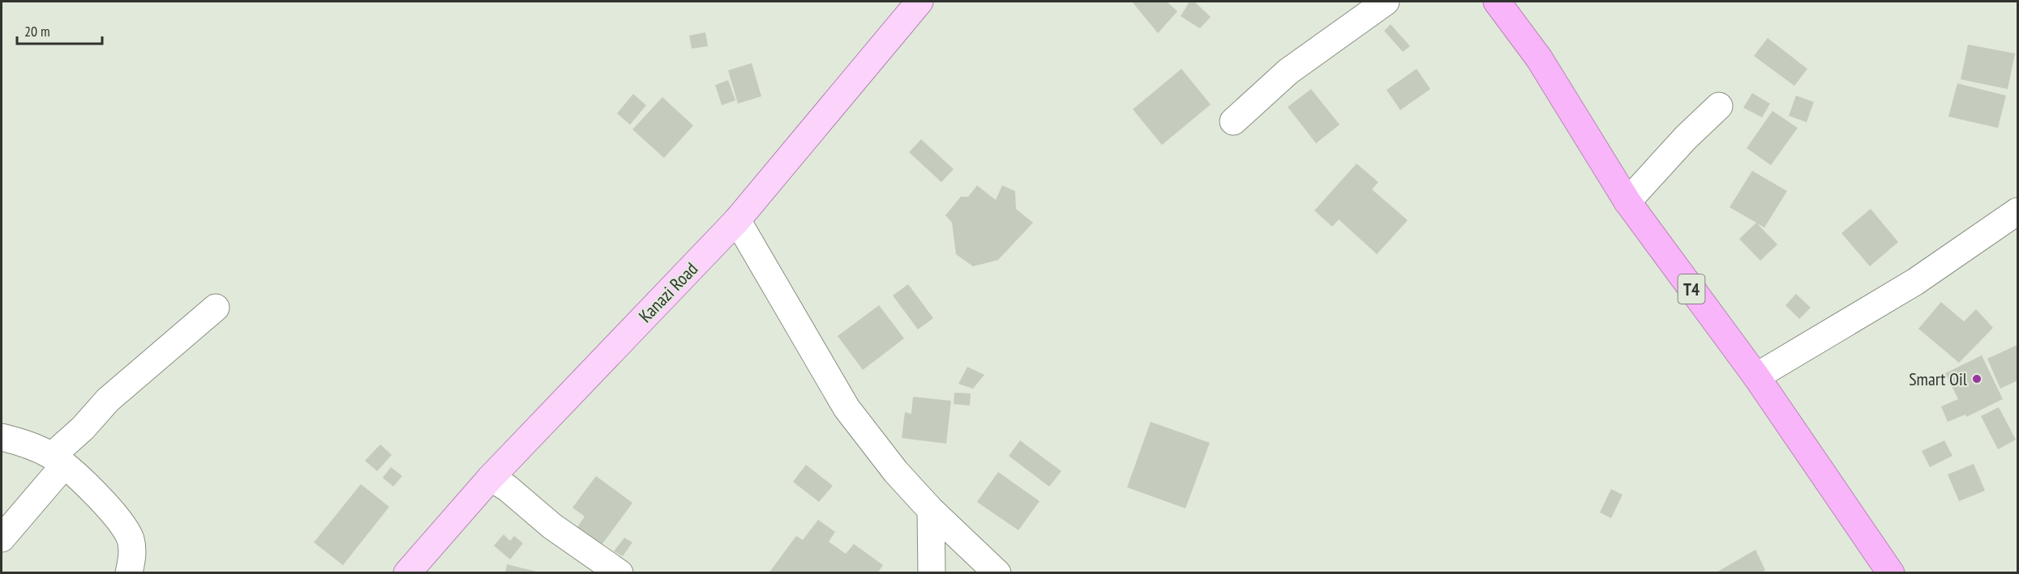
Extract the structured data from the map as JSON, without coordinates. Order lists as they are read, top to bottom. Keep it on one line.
{"streets":{"highway":["T4"],"main road":["Kanazi Road"]},"places":["Smart Oil"],"scale_bar":"20 m"}
